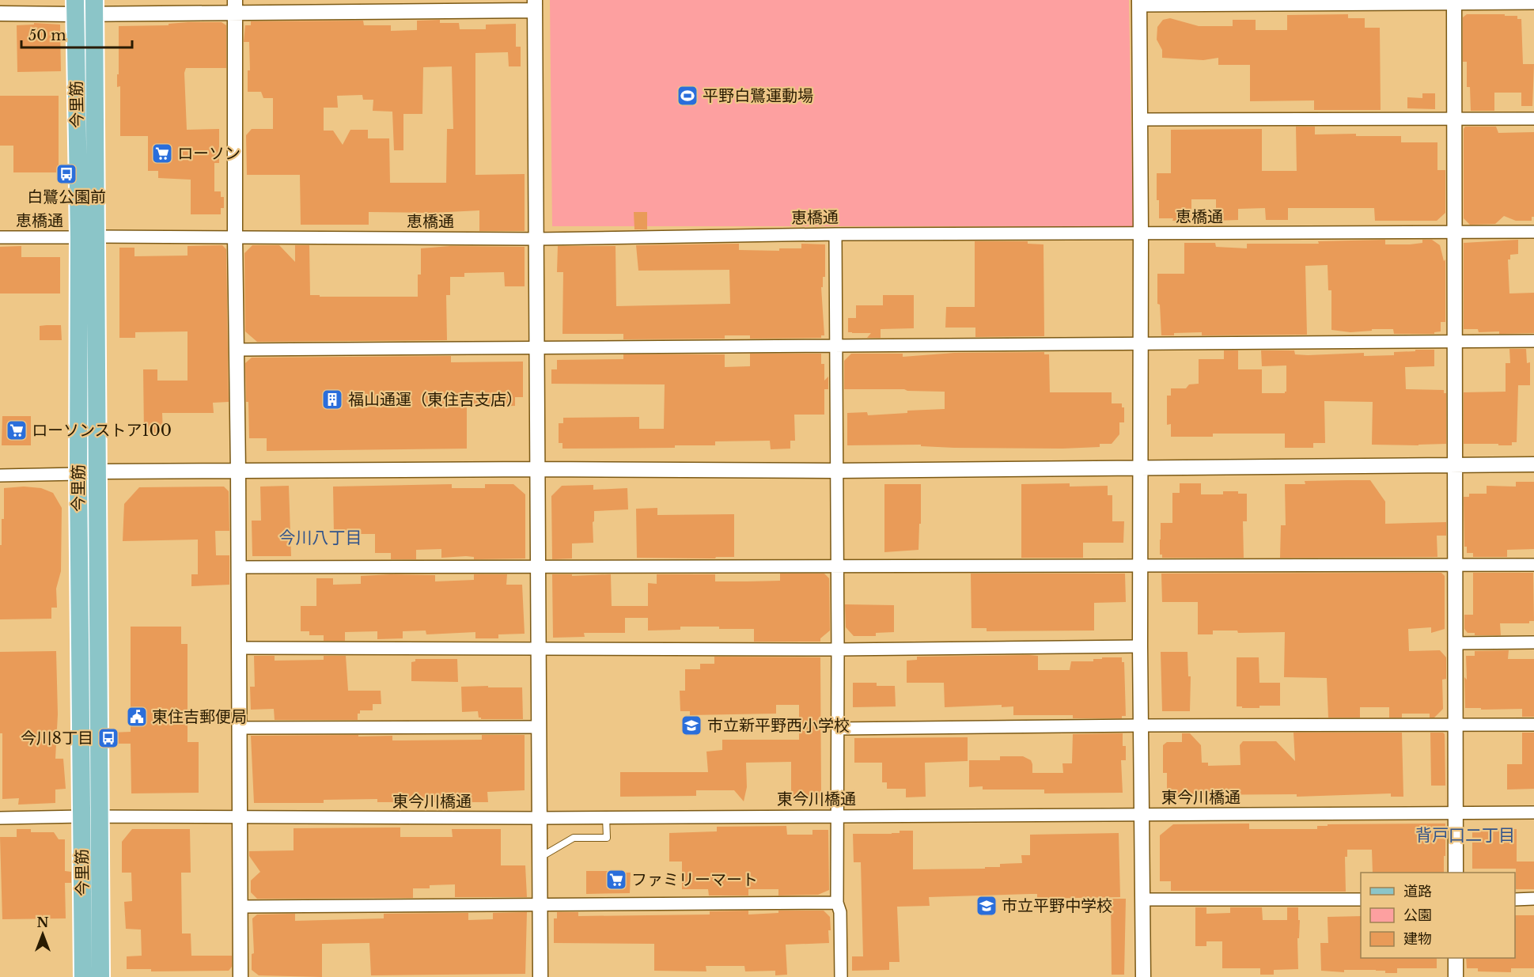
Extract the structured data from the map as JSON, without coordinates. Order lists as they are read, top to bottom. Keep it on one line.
{"streets":{"main road":["今里筋"],"street":["恵橋通","東今川橋通"]},"crossings":[["今里筋","恵橋通"],["今里筋","東今川橋通"]],"districts":["今川八丁目","背戸口二丁目"],"places":{"sports":["平野白鷺運動場"],"supermarket":["ローソン","ローソンストア100","ファミリーマート"],"bus stop":["白鷺公園前","今川8丁目"],"building":["福山通運（東住吉支店）"],"public building":["東住吉郵便局"],"school or university":["市立新平野西小学校","市立平野中学校"]},"legend":["道路","公園","建物"],"scale_bar":"50 m","north":"top"}
